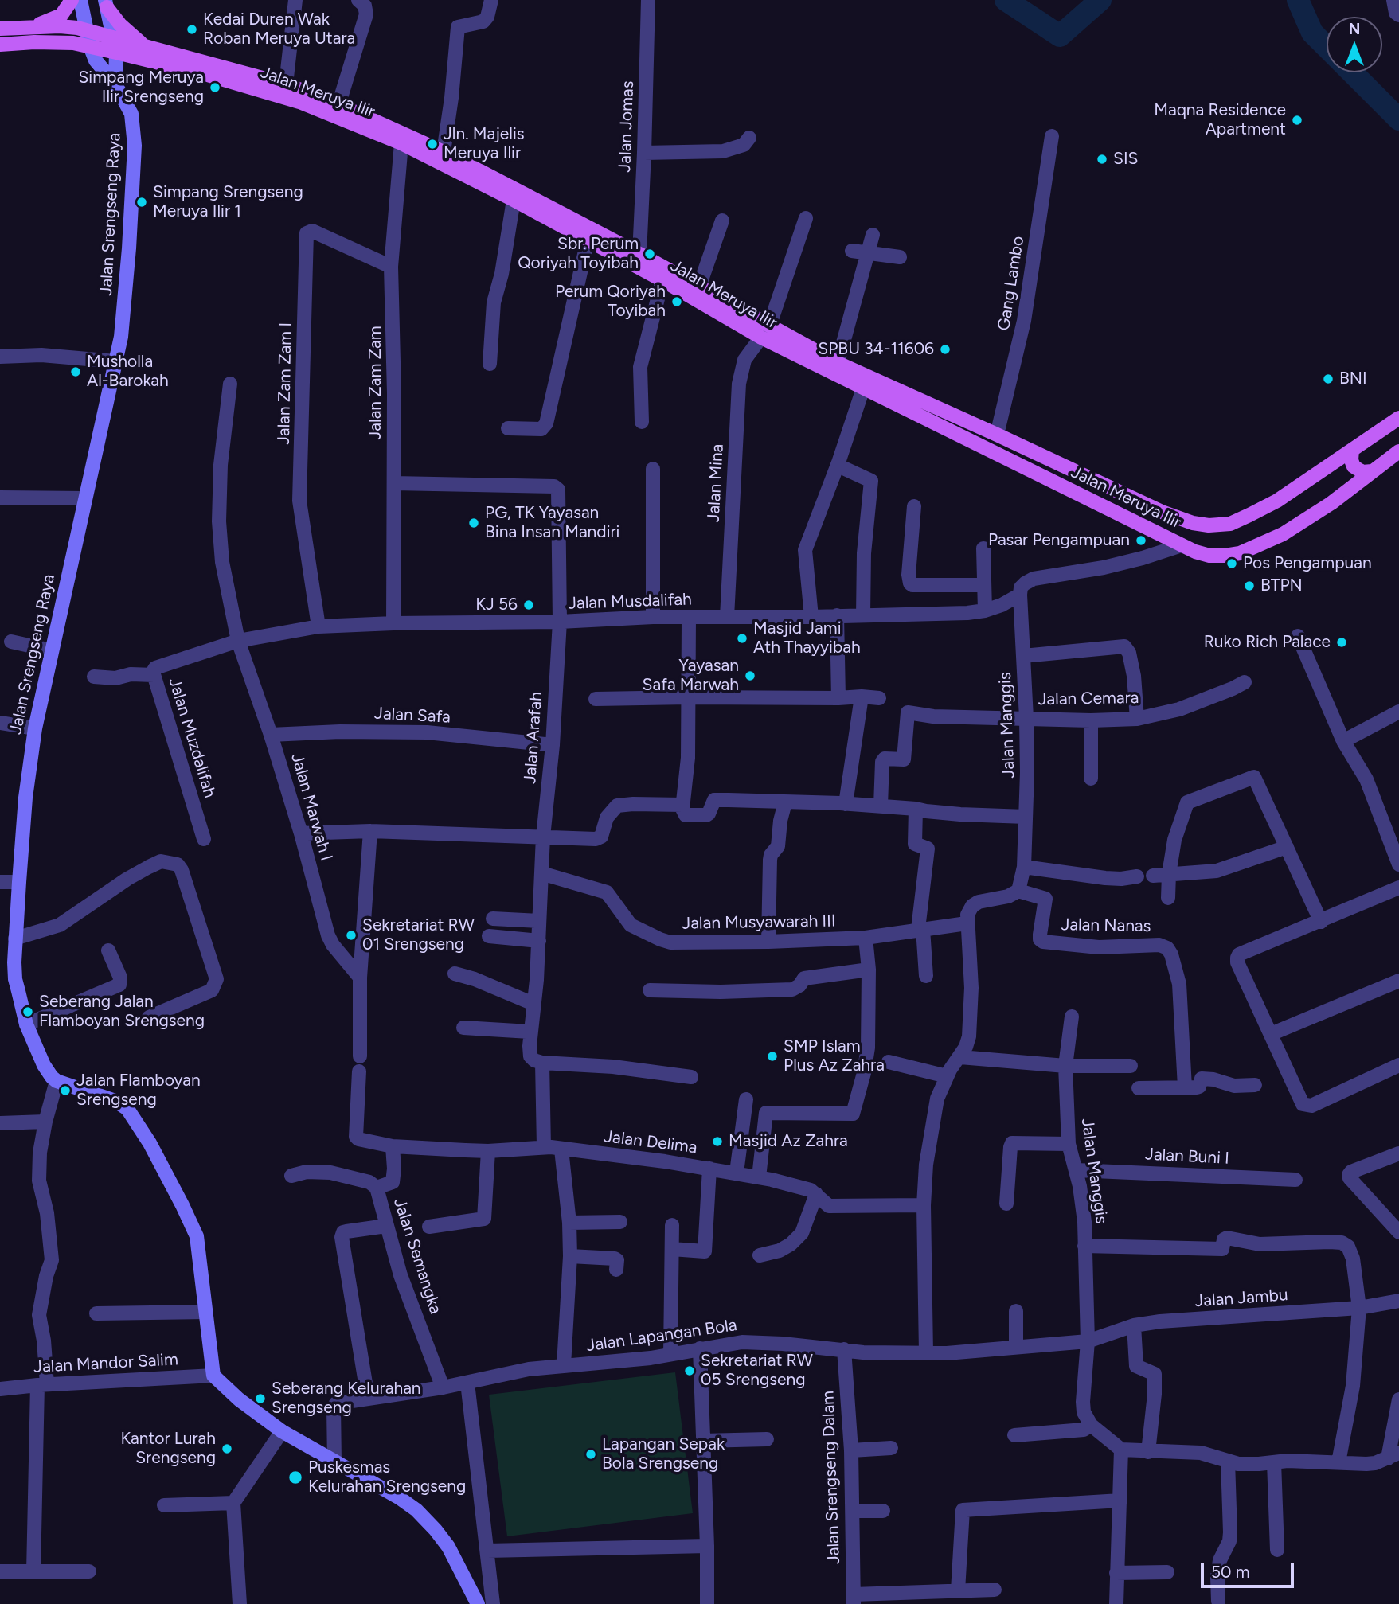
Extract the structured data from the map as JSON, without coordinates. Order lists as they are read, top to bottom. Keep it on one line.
{"streets":{"main road":["Jalan Meruya Ilir","Jalan Srengseng Raya"],"street":["Jalan Jomas","Gang Lambo","Jalan Zam Zam","Jalan Zam Zam I","Jalan Mina","Jalan Musdalifah","Jalan Cemara","Jalan Safa","Jalan Manggis","Jalan Muzdalifah","Jalan Arafah","Jalan Marwah I","Jalan Musyawarah III","Jalan Nanas","Jalan Delima","Jalan Buni I","Jalan Semangka","Jalan Jambu","Jalan Lapangan Bola","Jalan Mandor Salim","Jalan Srengseng Dalam"]},"crossings":[["Jalan Meruya Ilir","Jalan Jomas"],["Jalan Meruya Ilir","Jalan Srengseng Raya"],["Jalan Meruya Ilir","Gang Lambo"],["Jalan Meruya Ilir","Jalan Zam Zam"],["Jalan Meruya Ilir","Jalan Mina"],["Jalan Meruya Ilir","Jalan Musdalifah"],["Jalan Zam Zam","Jalan Zam Zam I"],["Jalan Zam Zam","Jalan Musdalifah"],["Jalan Zam Zam","Jalan Arafah"],["Jalan Zam Zam I","Jalan Musdalifah"],["Jalan Mina","Jalan Musdalifah"],["Jalan Musdalifah","Jalan Manggis"],["Jalan Musdalifah","Jalan Muzdalifah"],["Jalan Musdalifah","Jalan Arafah"],["Jalan Musdalifah","Jalan Marwah I"],["Jalan Cemara","Jalan Manggis"],["Jalan Safa","Jalan Arafah"],["Jalan Safa","Jalan Marwah I"],["Jalan Manggis","Jalan Nanas"],["Jalan Manggis","Jalan Buni I"],["Jalan Manggis","Jalan Jambu"],["Jalan Manggis","Jalan Lapangan Bola"],["Jalan Muzdalifah","Jalan Marwah I"],["Jalan Arafah","Jalan Musyawarah III"],["Jalan Semangka","Jalan Lapangan Bola"],["Jalan Jambu","Jalan Lapangan Bola"],["Jalan Lapangan Bola","Jalan Srengseng Dalam"]],"places":["Kedai Duren Wak Roban Meruya Utara","Simpang Meruya Ilir Srengseng","Maqna Residence Apartment","Jln. Majelis Meruya Ilir","SIS","Simpang Srengseng Meruya Ilir 1","Sbr. Perum Qoriyah Toyibah","Perum Qoriyah Toyibah","SPBU 34-11606","Musholla Al-Barokah","BNI","PG, TK Yayasan Bina Insan Mandiri","Pasar Pengampuan","Pos Pengampuan","BTPN","KJ 56","Masjid Jami Ath Thayyibah","Ruko Rich Palace","Yayasan Safa Marwah","Sekretariat RW 01 Srengseng","Seberang Jalan Flamboyan Srengseng","SMP Islam Plus Az Zahra","Jalan Flamboyan Srengseng","Masjid Az Zahra","Sekretariat RW 05 Srengseng","Seberang Kelurahan Srengseng","Kantor Lurah Srengseng","Lapangan Sepak Bola Srengseng","Puskesmas Kelurahan Srengseng"],"scale_bar":"50 m","north":"top"}
